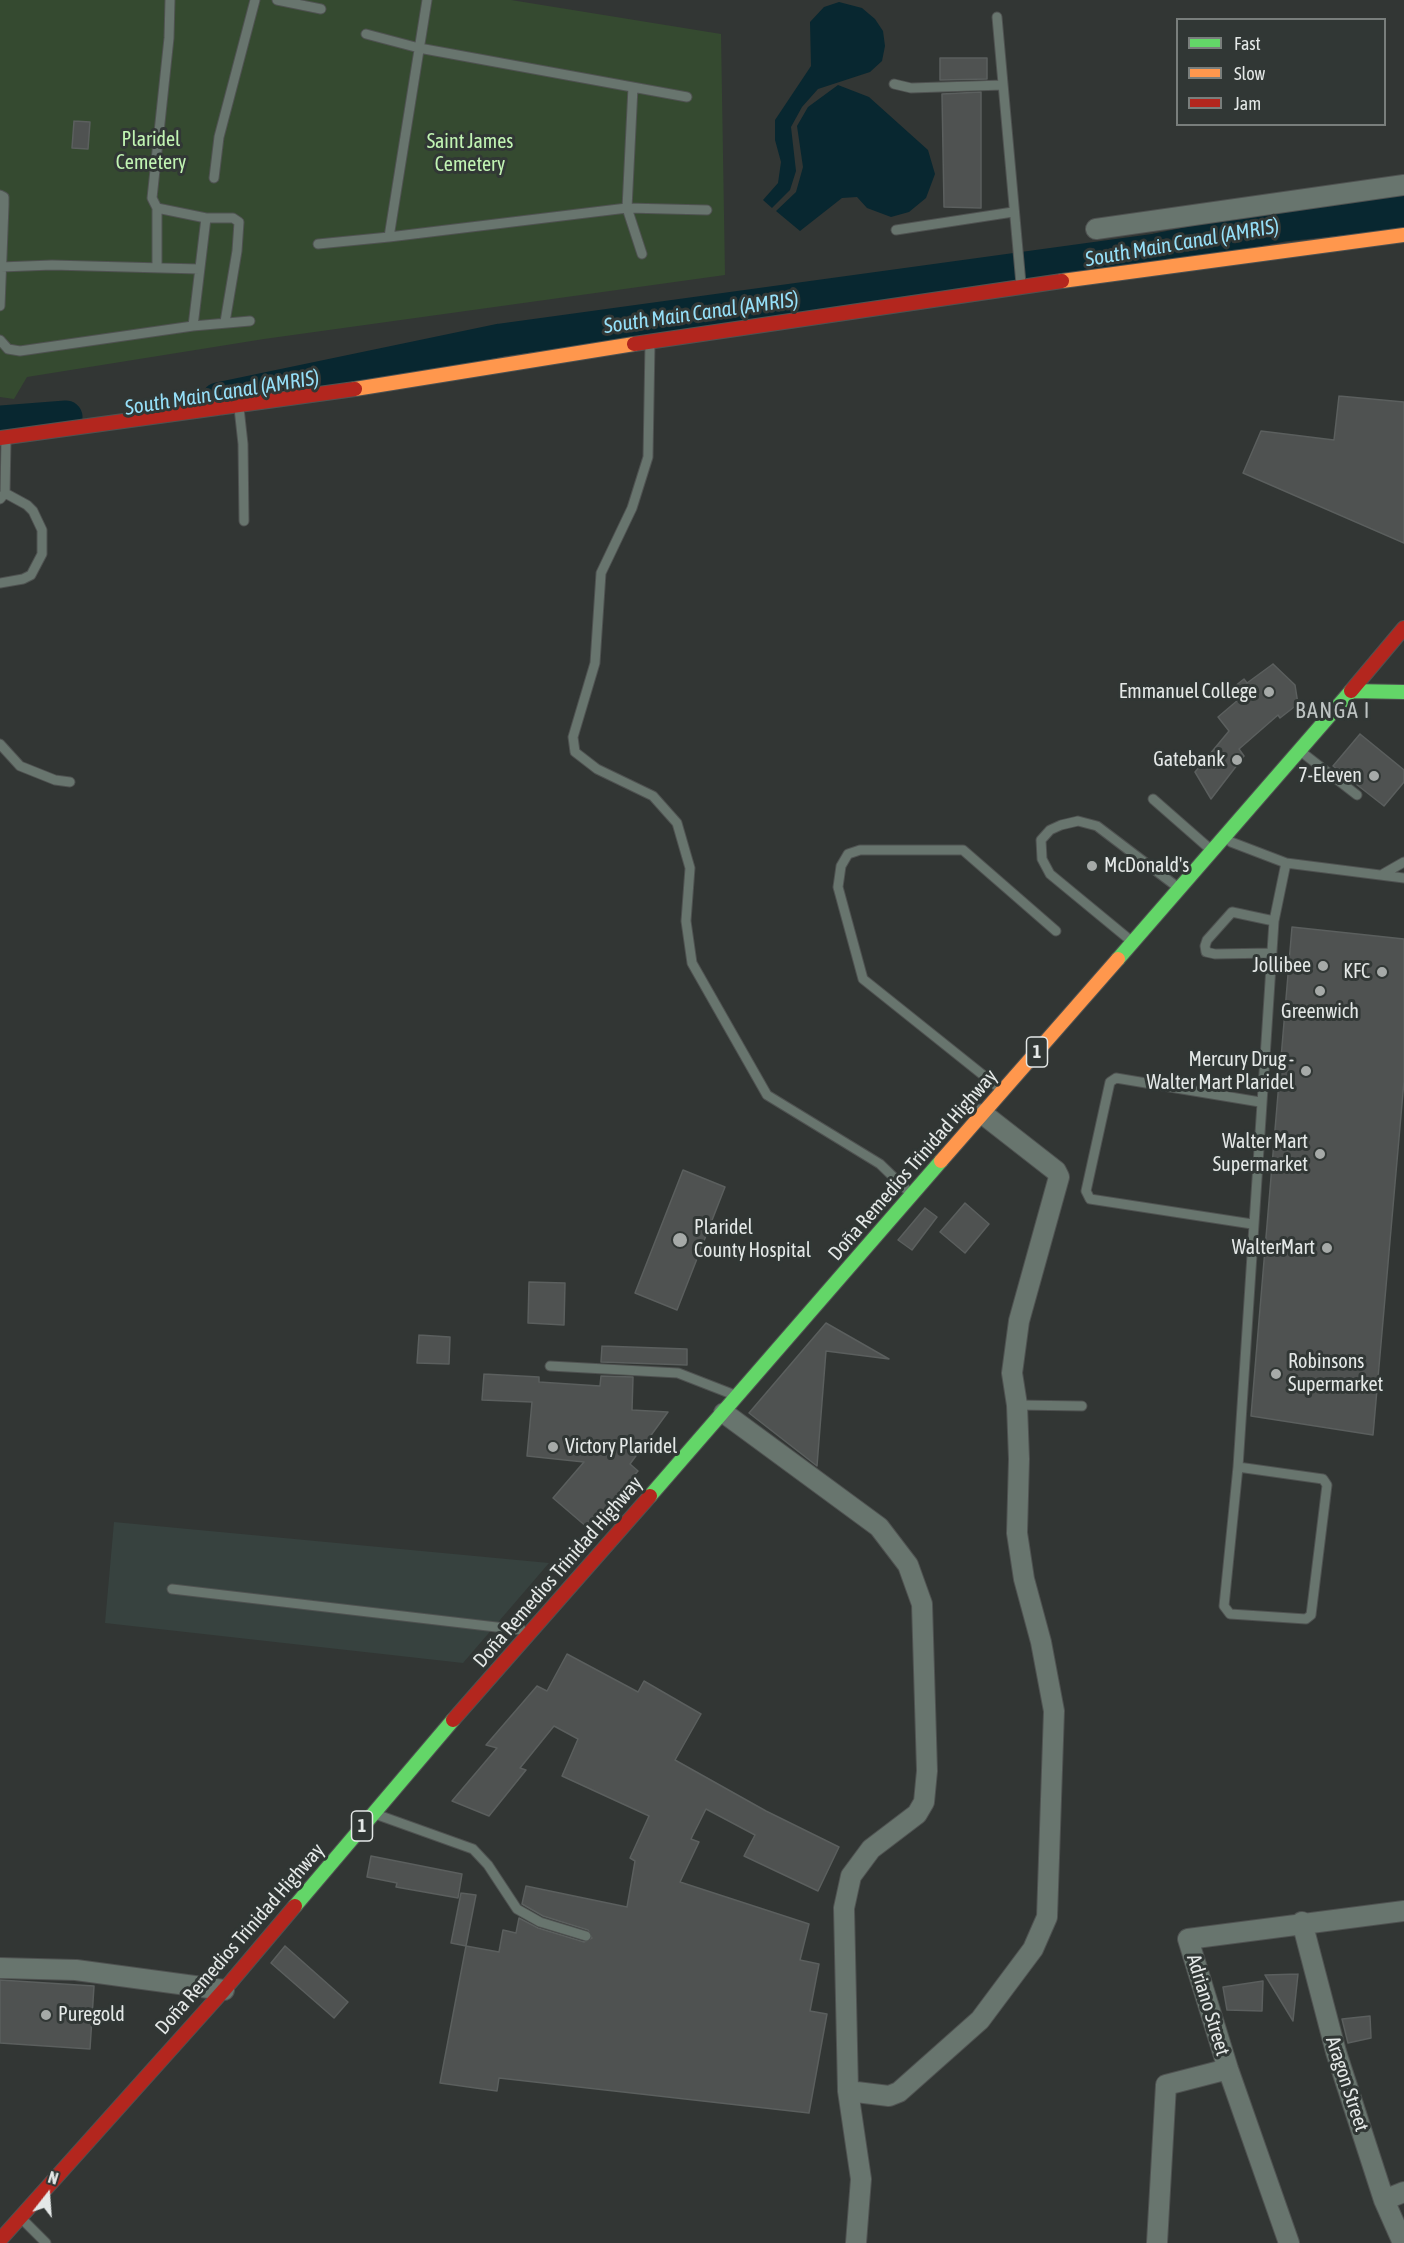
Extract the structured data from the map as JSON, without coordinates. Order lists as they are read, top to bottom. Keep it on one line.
{"streets":{"main road":["1","Doña Remedios Trinidad Highway"],"street":["Adriano Street","Aragon Street"]},"crossings":[["Adriano Street","Aragon Street"]],"districts":["BANGA I"],"water":["South Main Canal (AMRIS)"],"parks":["Plaridel Cemetery","Saint James Cemetery"],"places":["Emmanuel College","Gatebank","7-Eleven","McDonald's","Jollibee","KFC","Greenwich","Mercury Drug - Walter Mart Plaridel","Walter Mart Supermarket","Plaridel County Hospital","WalterMart","Robinsons Supermarket","Victory Plaridel","Puregold"],"legend":["Fast","Slow","Jam"],"north":"top"}
